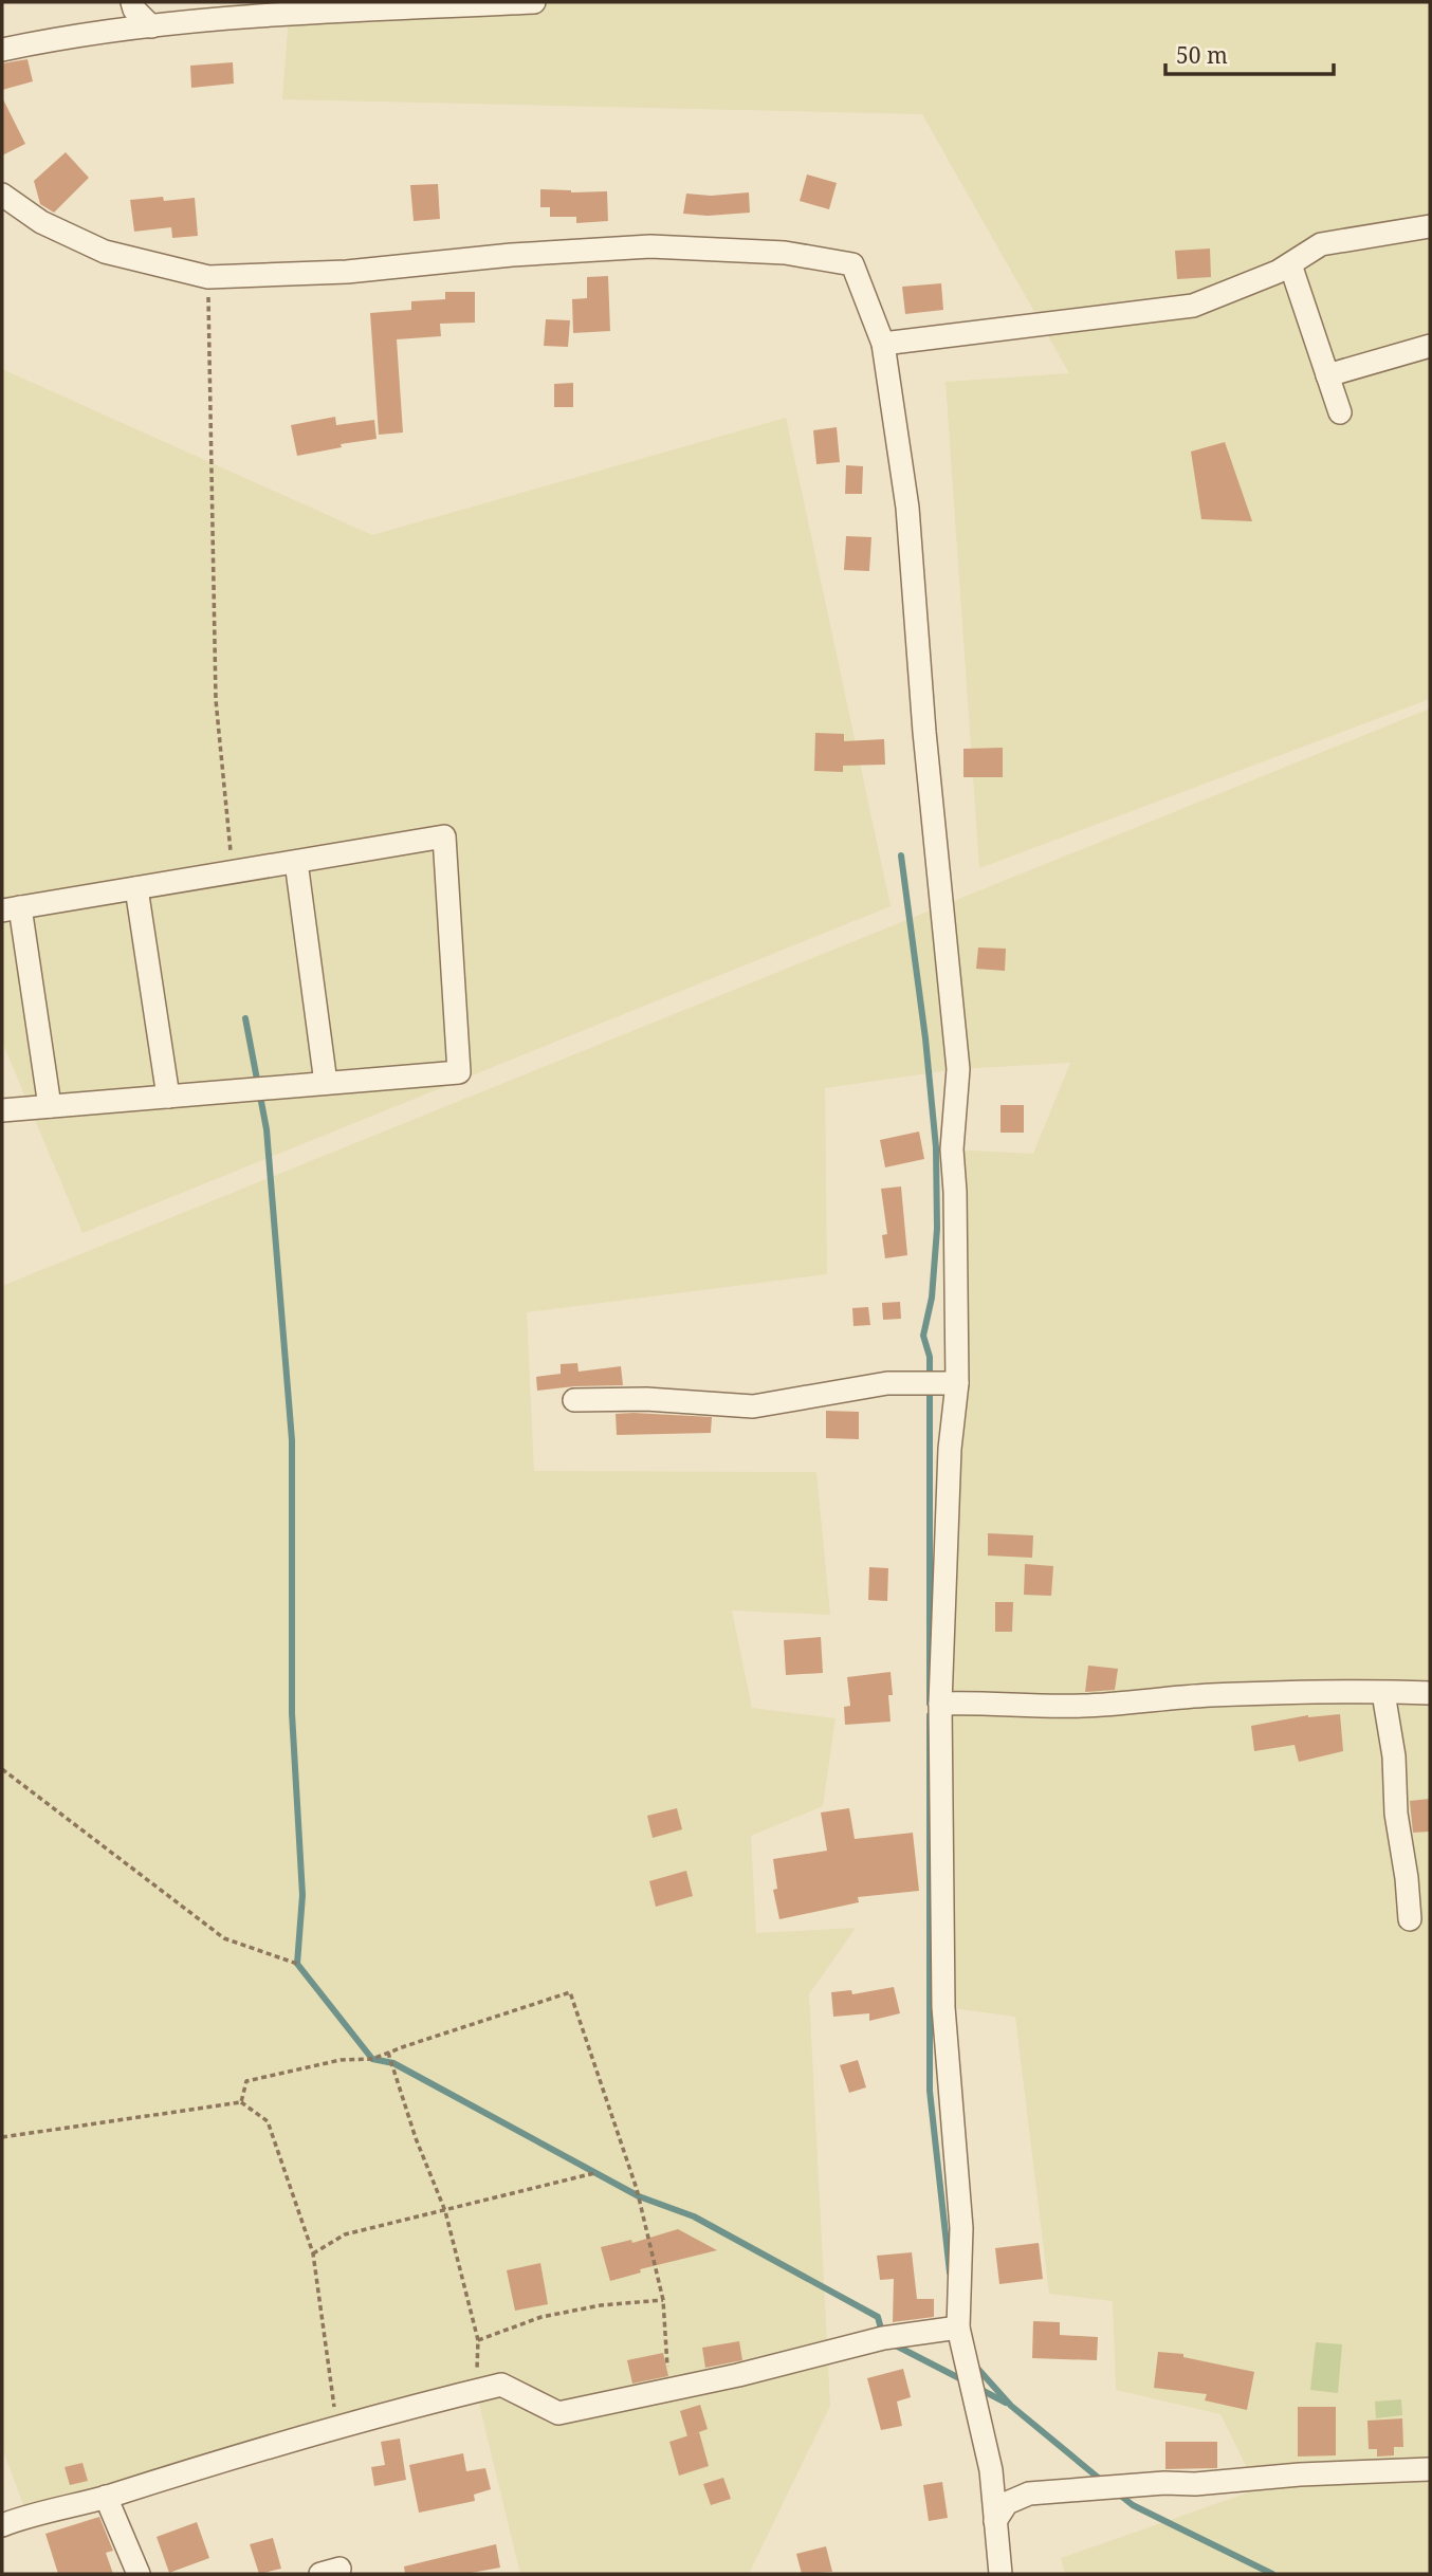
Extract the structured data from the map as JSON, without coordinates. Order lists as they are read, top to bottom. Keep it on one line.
{"scale_bar":"50 m"}
